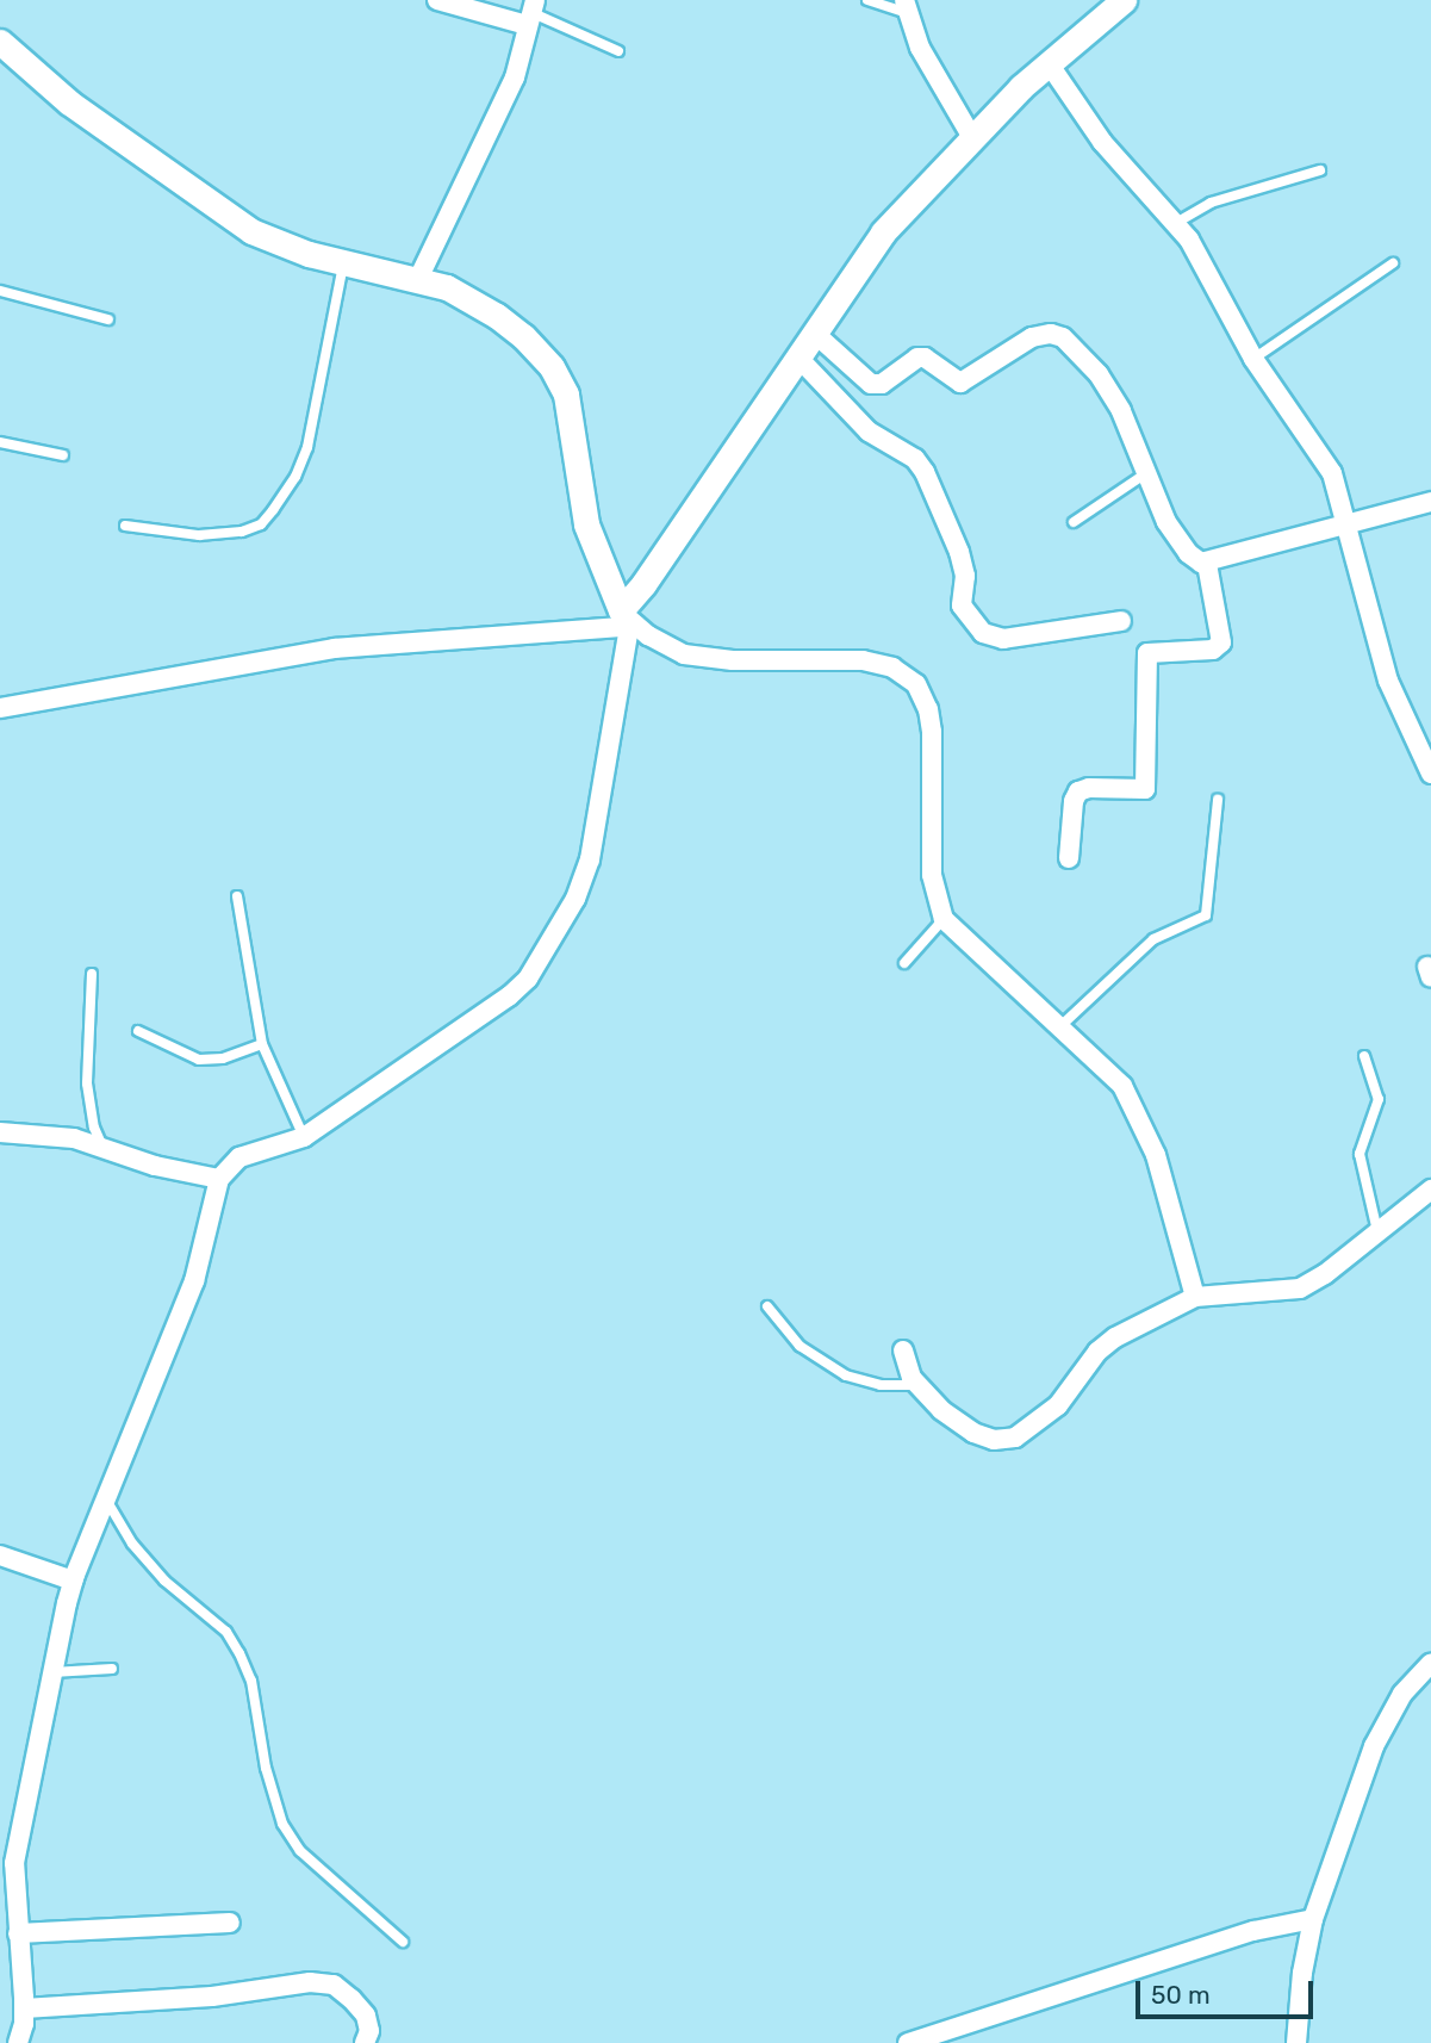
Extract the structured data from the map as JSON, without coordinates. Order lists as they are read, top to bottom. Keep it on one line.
{"scale_bar":"50 m"}
